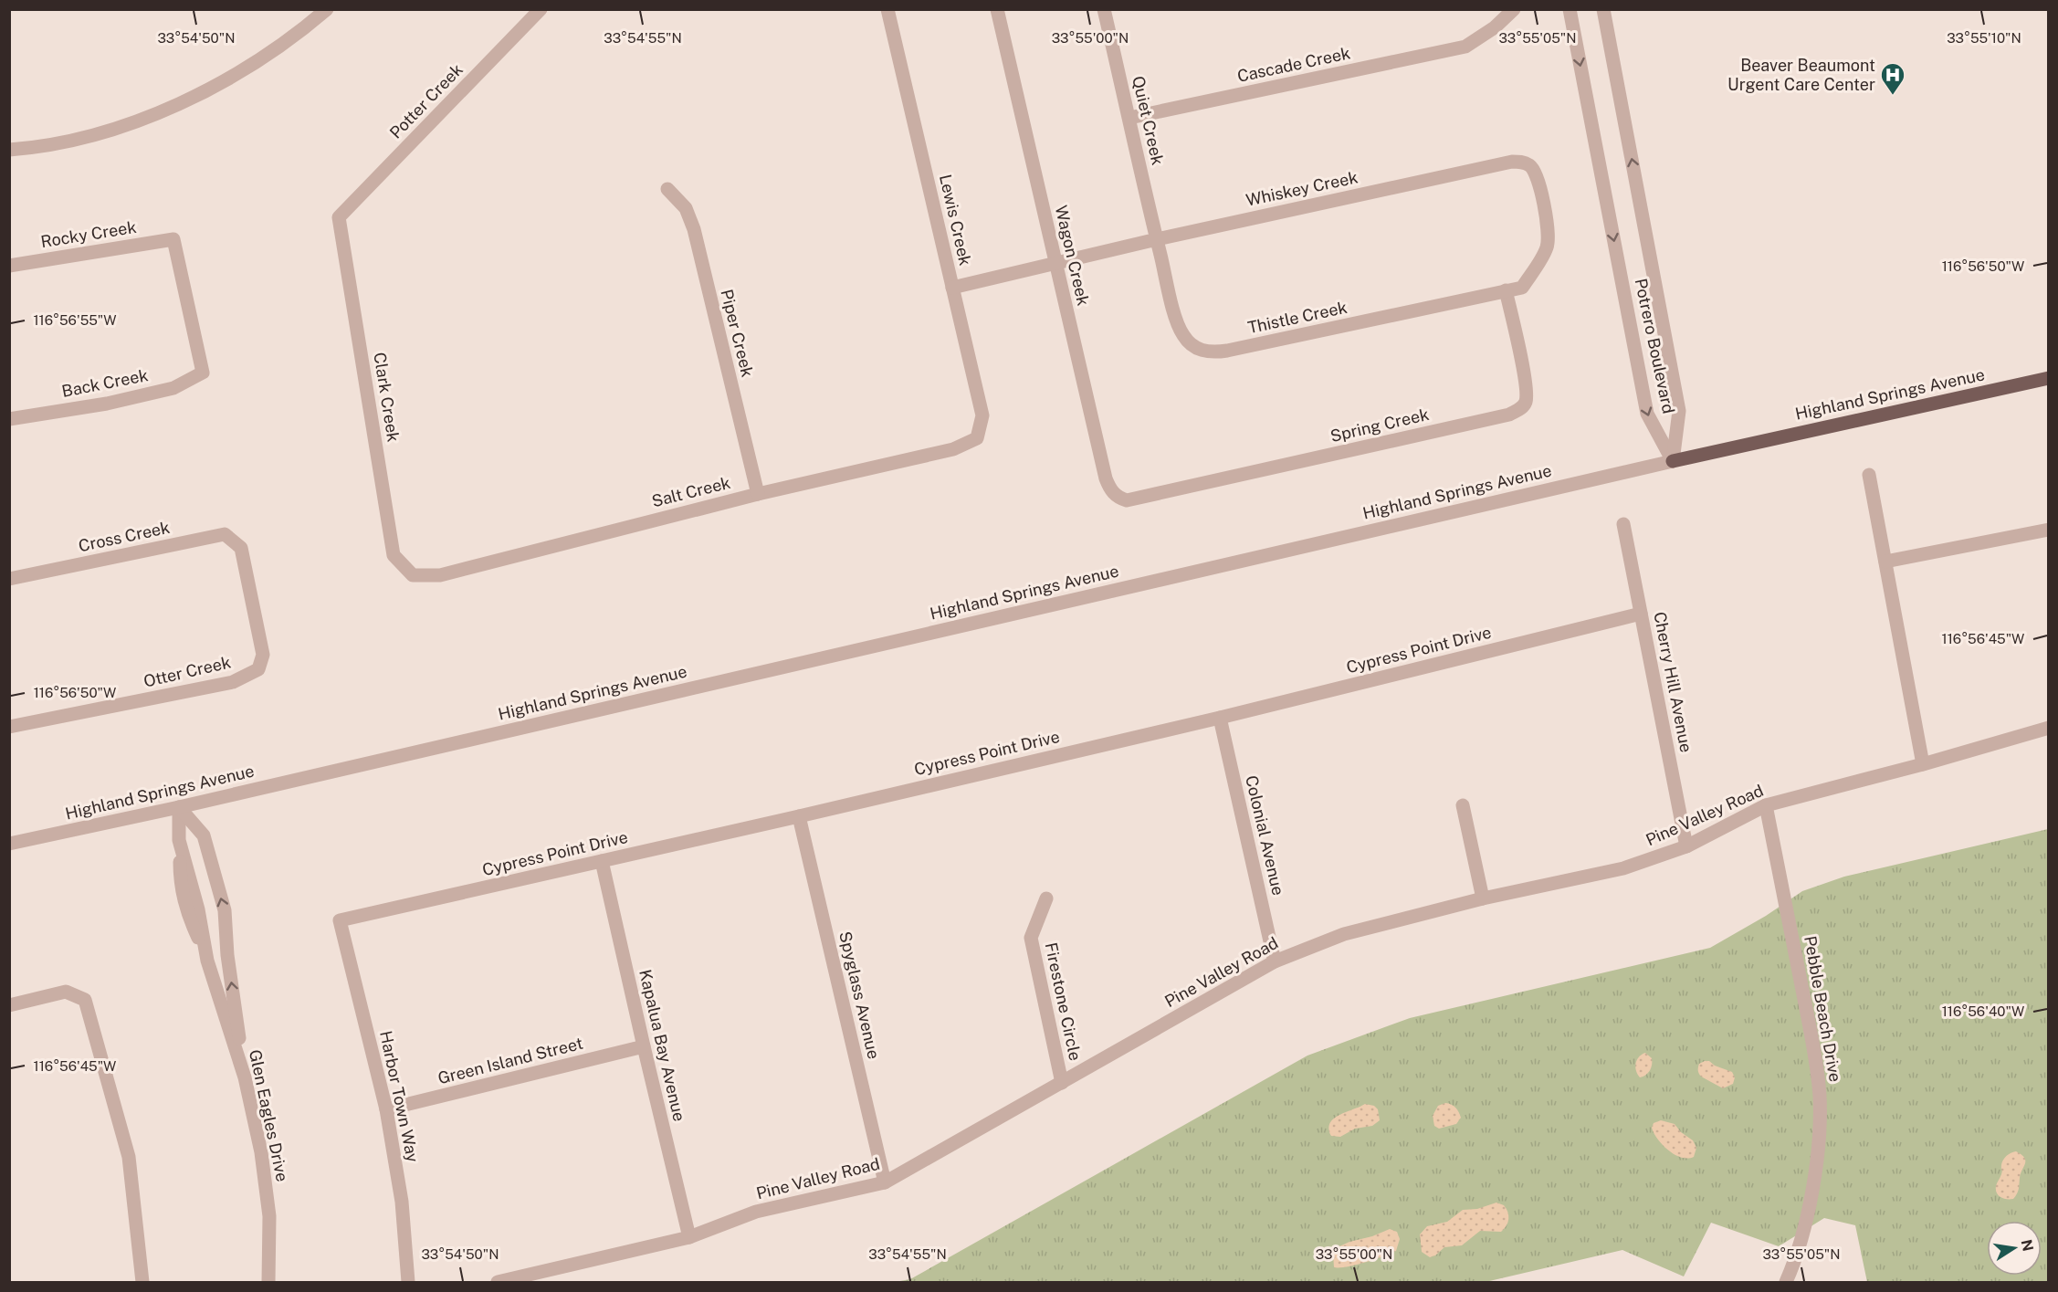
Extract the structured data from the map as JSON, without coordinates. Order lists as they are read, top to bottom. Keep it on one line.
{"streets":{"main road":["Highland Springs Avenue"],"street":["Cascade Creek","Potter Creek","Quiet Creek","Whiskey Creek","Lewis Creek","Rocky Creek","Wagon Creek","Thistle Creek","Piper Creek","Potrero Boulevard","Back Creek","Clark Creek","Spring Creek","Salt Creek","Cross Creek","Cypress Point Drive","Otter Creek","Cherry Hill Avenue","Pine Valley Road","Colonial Avenue","Spyglass Avenue","Firestone Circle","Pebble Beach Drive","Kapalua Bay Avenue","Green Island Street","Harbor Town Way","Glen Eagles Drive"]},"crossings":[["Cascade Creek","Quiet Creek"],["Potter Creek","Clark Creek"],["Quiet Creek","Whiskey Creek"],["Quiet Creek","Thistle Creek"],["Whiskey Creek","Lewis Creek"],["Whiskey Creek","Wagon Creek"],["Whiskey Creek","Thistle Creek"],["Lewis Creek","Salt Creek"],["Rocky Creek","Back Creek"],["Wagon Creek","Spring Creek"],["Thistle Creek","Spring Creek"],["Piper Creek","Salt Creek"],["Potrero Boulevard","Highland Springs Avenue"],["Highland Springs Avenue","Glen Eagles Drive"],["Clark Creek","Salt Creek"],["Cross Creek","Otter Creek"],["Cypress Point Drive","Cherry Hill Avenue"],["Cypress Point Drive","Colonial Avenue"],["Cypress Point Drive","Spyglass Avenue"],["Cypress Point Drive","Kapalua Bay Avenue"],["Cypress Point Drive","Harbor Town Way"],["Cherry Hill Avenue","Pine Valley Road"],["Pine Valley Road","Colonial Avenue"],["Pine Valley Road","Spyglass Avenue"],["Pine Valley Road","Firestone Circle"],["Pine Valley Road","Pebble Beach Drive"],["Pine Valley Road","Kapalua Bay Avenue"],["Kapalua Bay Avenue","Green Island Street"],["Green Island Street","Harbor Town Way"]],"places":{"hospital":["Beaver Beaumont Urgent Care Center"]},"north":"right","coordinates":["33°54'50\"N","33°54'55\"N","33°55'00\"N","33°55'05\"N","33°55'10\"N","116°56'50\"W","116°56'55\"W","116°56'45\"W","116°56'40\"W"]}
